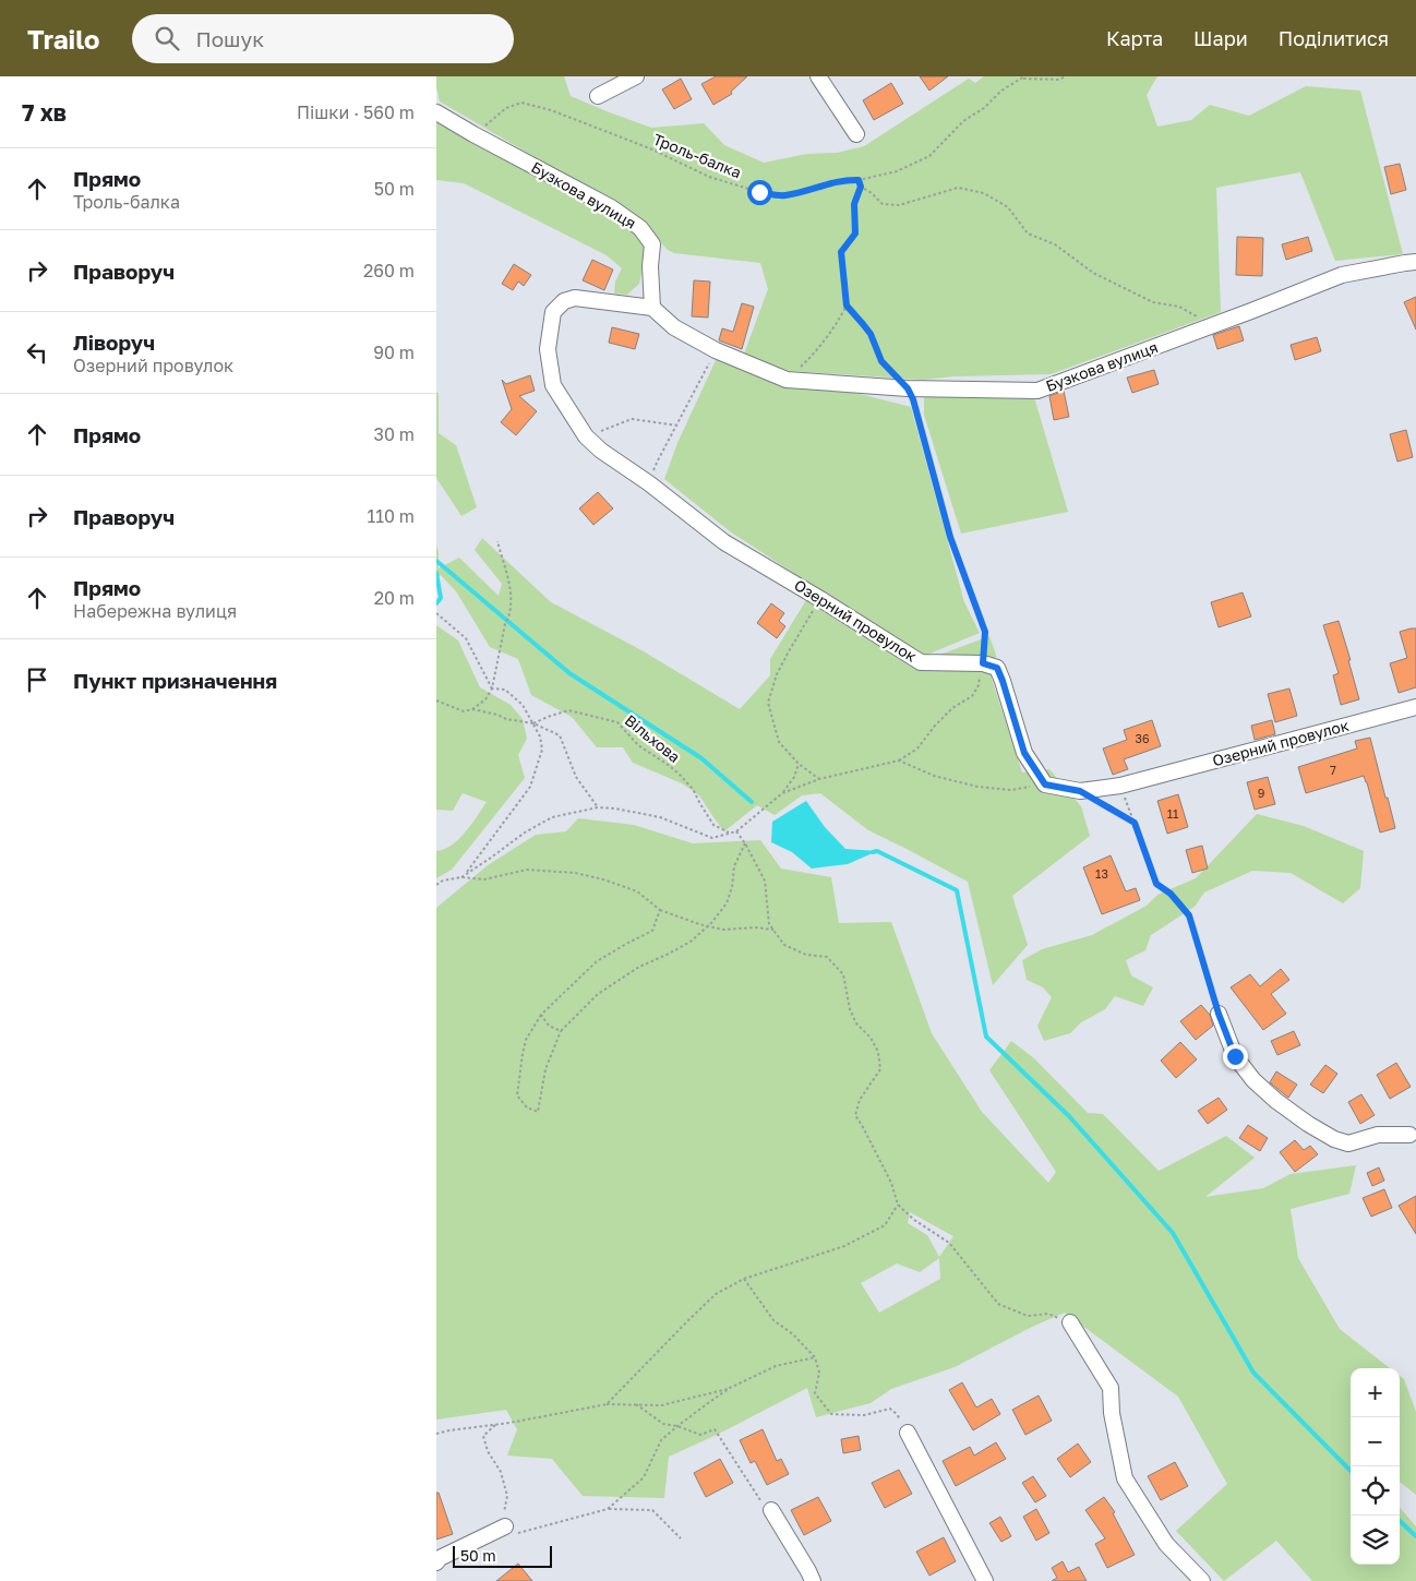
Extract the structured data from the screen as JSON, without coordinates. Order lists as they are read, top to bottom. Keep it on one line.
{"streets":{"street":["Бузкова вулиця","Озерний провулок"],"path":["Троль-балка","Вільхова"]},"crossings":[["Троль-балка","Бузкова вулиця"],["Бузкова вулиця","Озерний провулок"]],"house_numbers":["36","7","9","11","13"],"scale_bar":"50 m","page":{"header":"Trailo","search":"Пошук","nav":["Карта","Шари","Поділитися"],"heading":["7 хв","Пішки · 560 m"],"list":[["Прямо","Троль-балка","50 m"],["Праворуч","260 m"],["Ліворуч","Озерний провулок","90 m"],["Прямо","30 m"],["Праворуч","110 m"],["Прямо","Набережна вулиця","20 m"],"Пункт призначення"],"map_buttons":["+","−"],"scale":"50 m"}}
